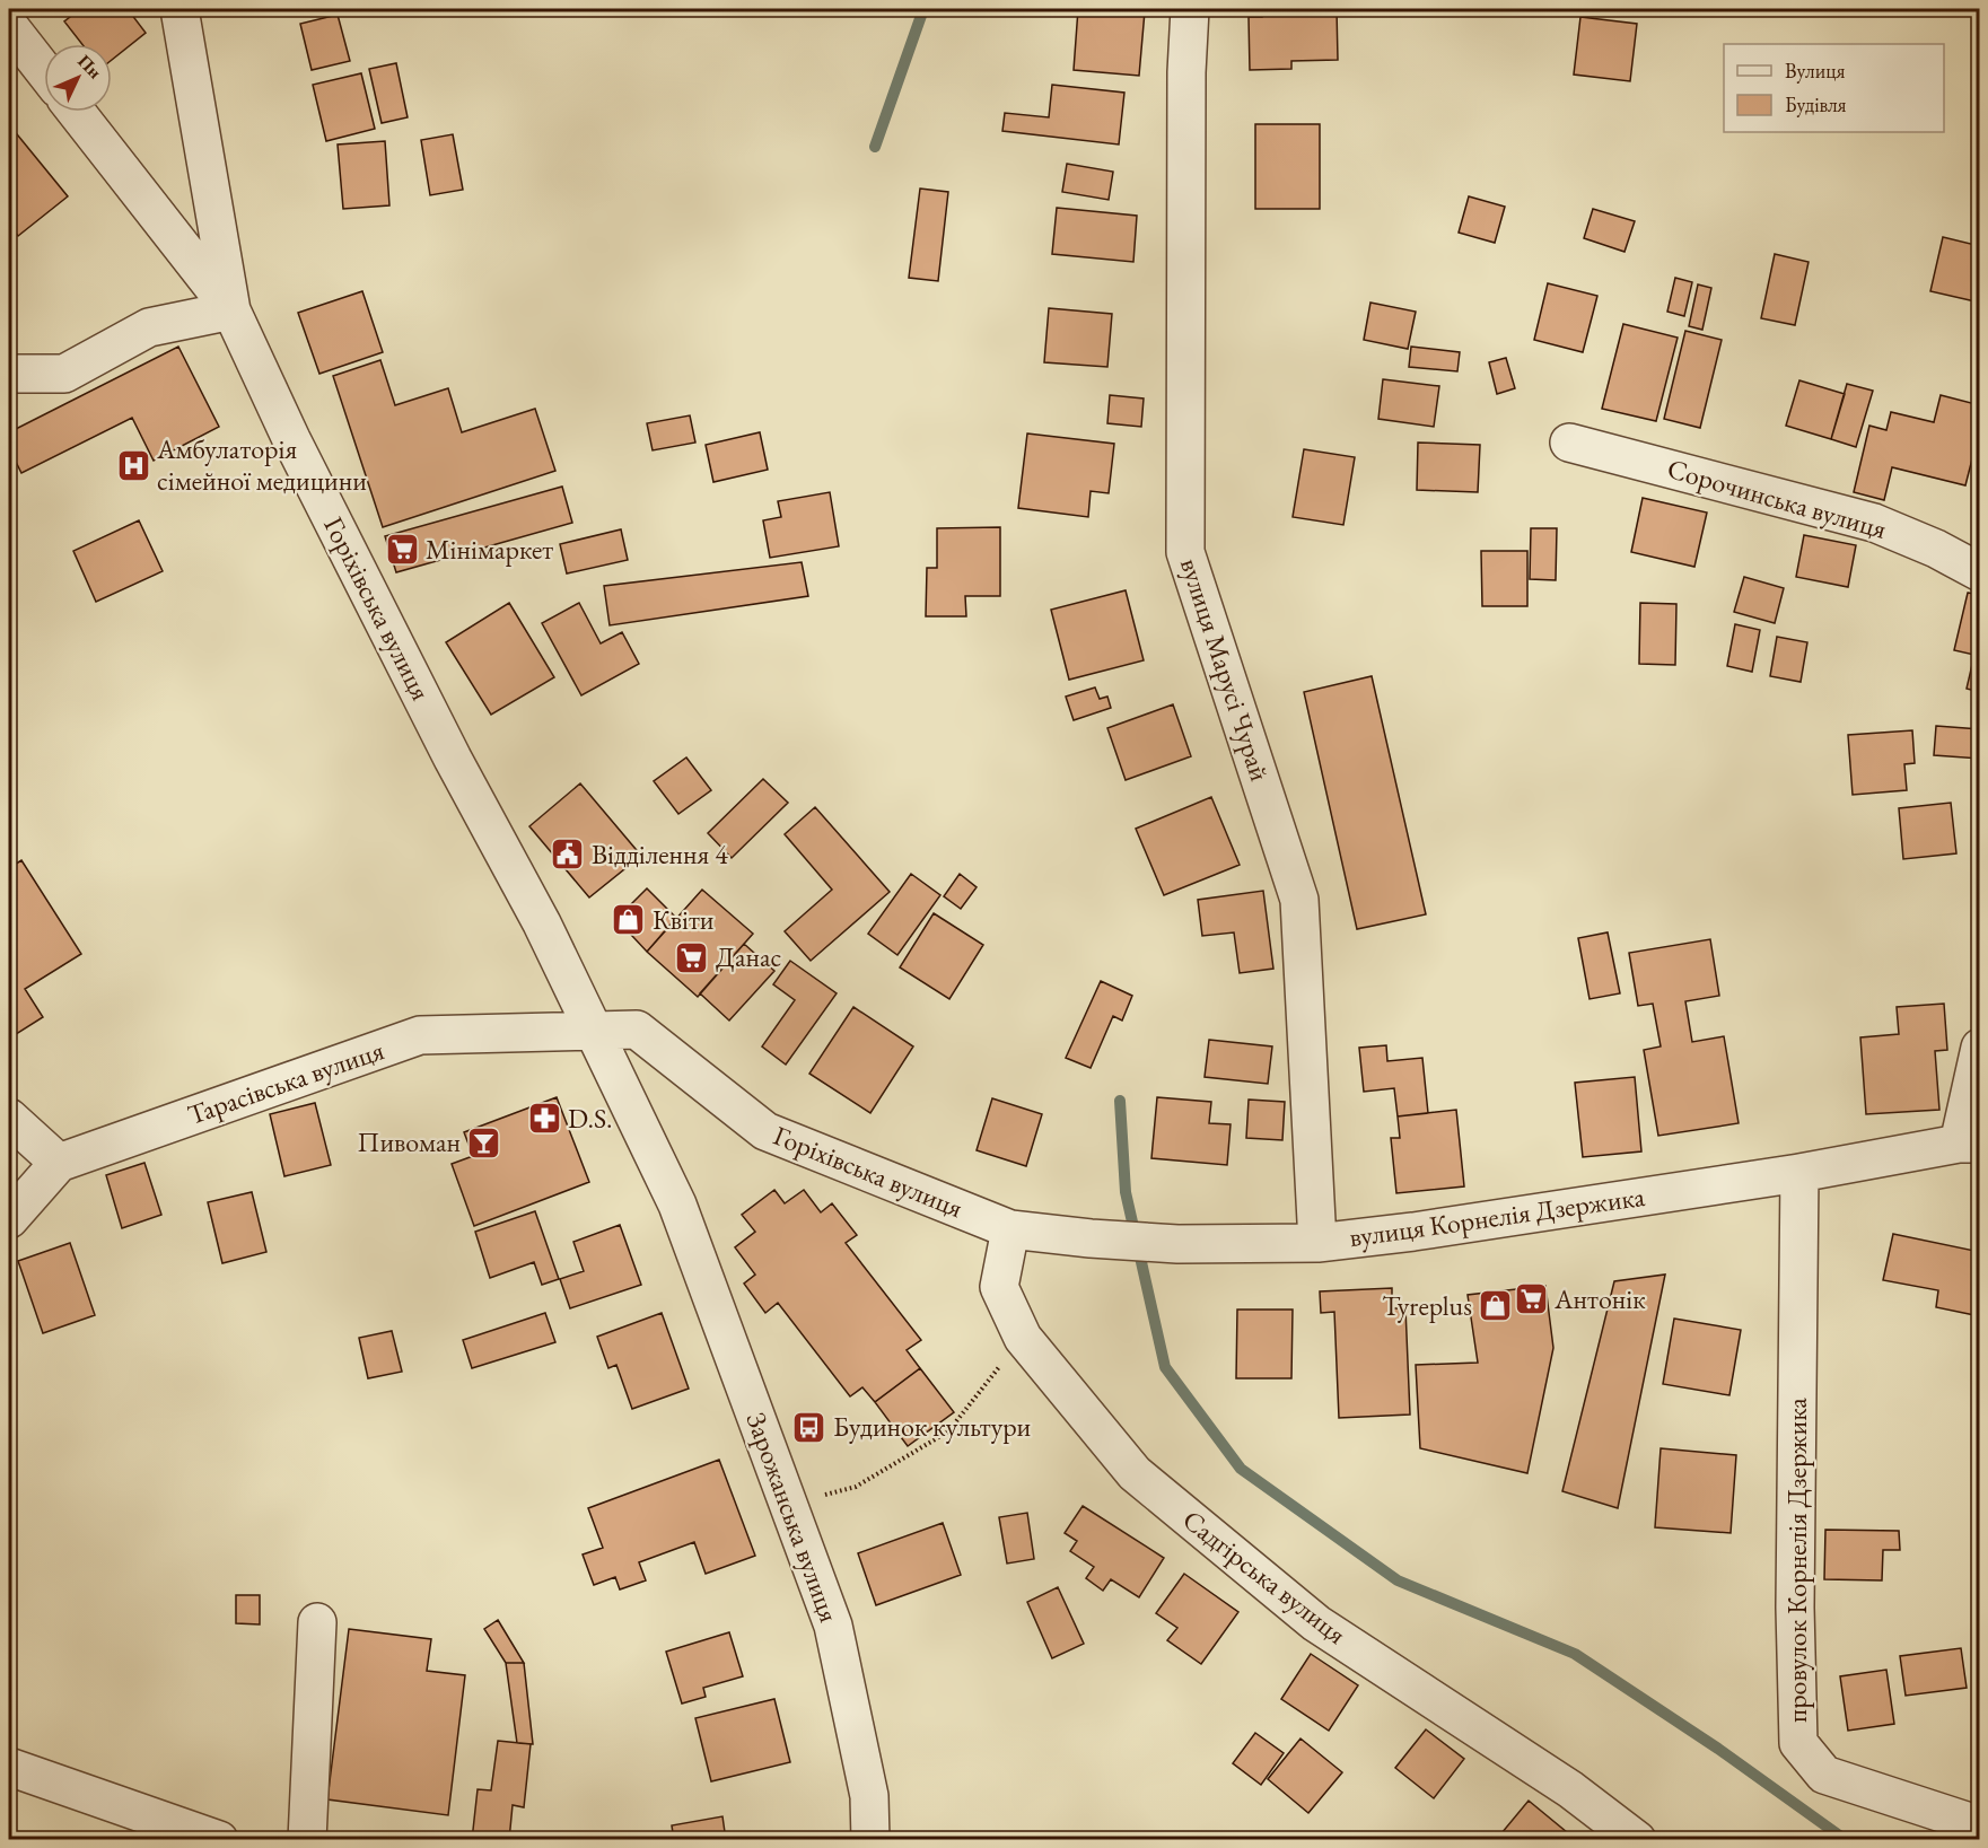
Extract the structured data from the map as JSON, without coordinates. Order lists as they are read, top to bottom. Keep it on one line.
{"streets":{"street":["Сорочинська вулиця","Горіхівська вулиця","вулиця Марусі Чурай","Тарасівська вулиця","вулиця Корнелія Дзержика","Зарожанська вулиця","провулок Корнелія Дзержика","Садгірська вулиця"]},"crossings":[["Горіхівська вулиця","Тарасівська вулиця"],["Горіхівська вулиця","вулиця Корнелія Дзержика"],["Горіхівська вулиця","Зарожанська вулиця"],["Горіхівська вулиця","Садгірська вулиця"],["вулиця Марусі Чурай","вулиця Корнелія Дзержика"],["вулиця Корнелія Дзержика","провулок Корнелія Дзержика"],["вулиця Корнелія Дзержика","Садгірська вулиця"]],"places":{"hospital":["Амбулаторія сімейної медицини"],"supermarket":["Мінімаркет","Данас","Антонік"],"public building":["Відділення 4"],"shop":["Квіти","Tyreplus"],"pharmacy":["D.S."],"bar":["Пивоман"],"bus stop":["Будинок культури"]},"legend":["Вулиця","Будівля"],"north":"top right"}
